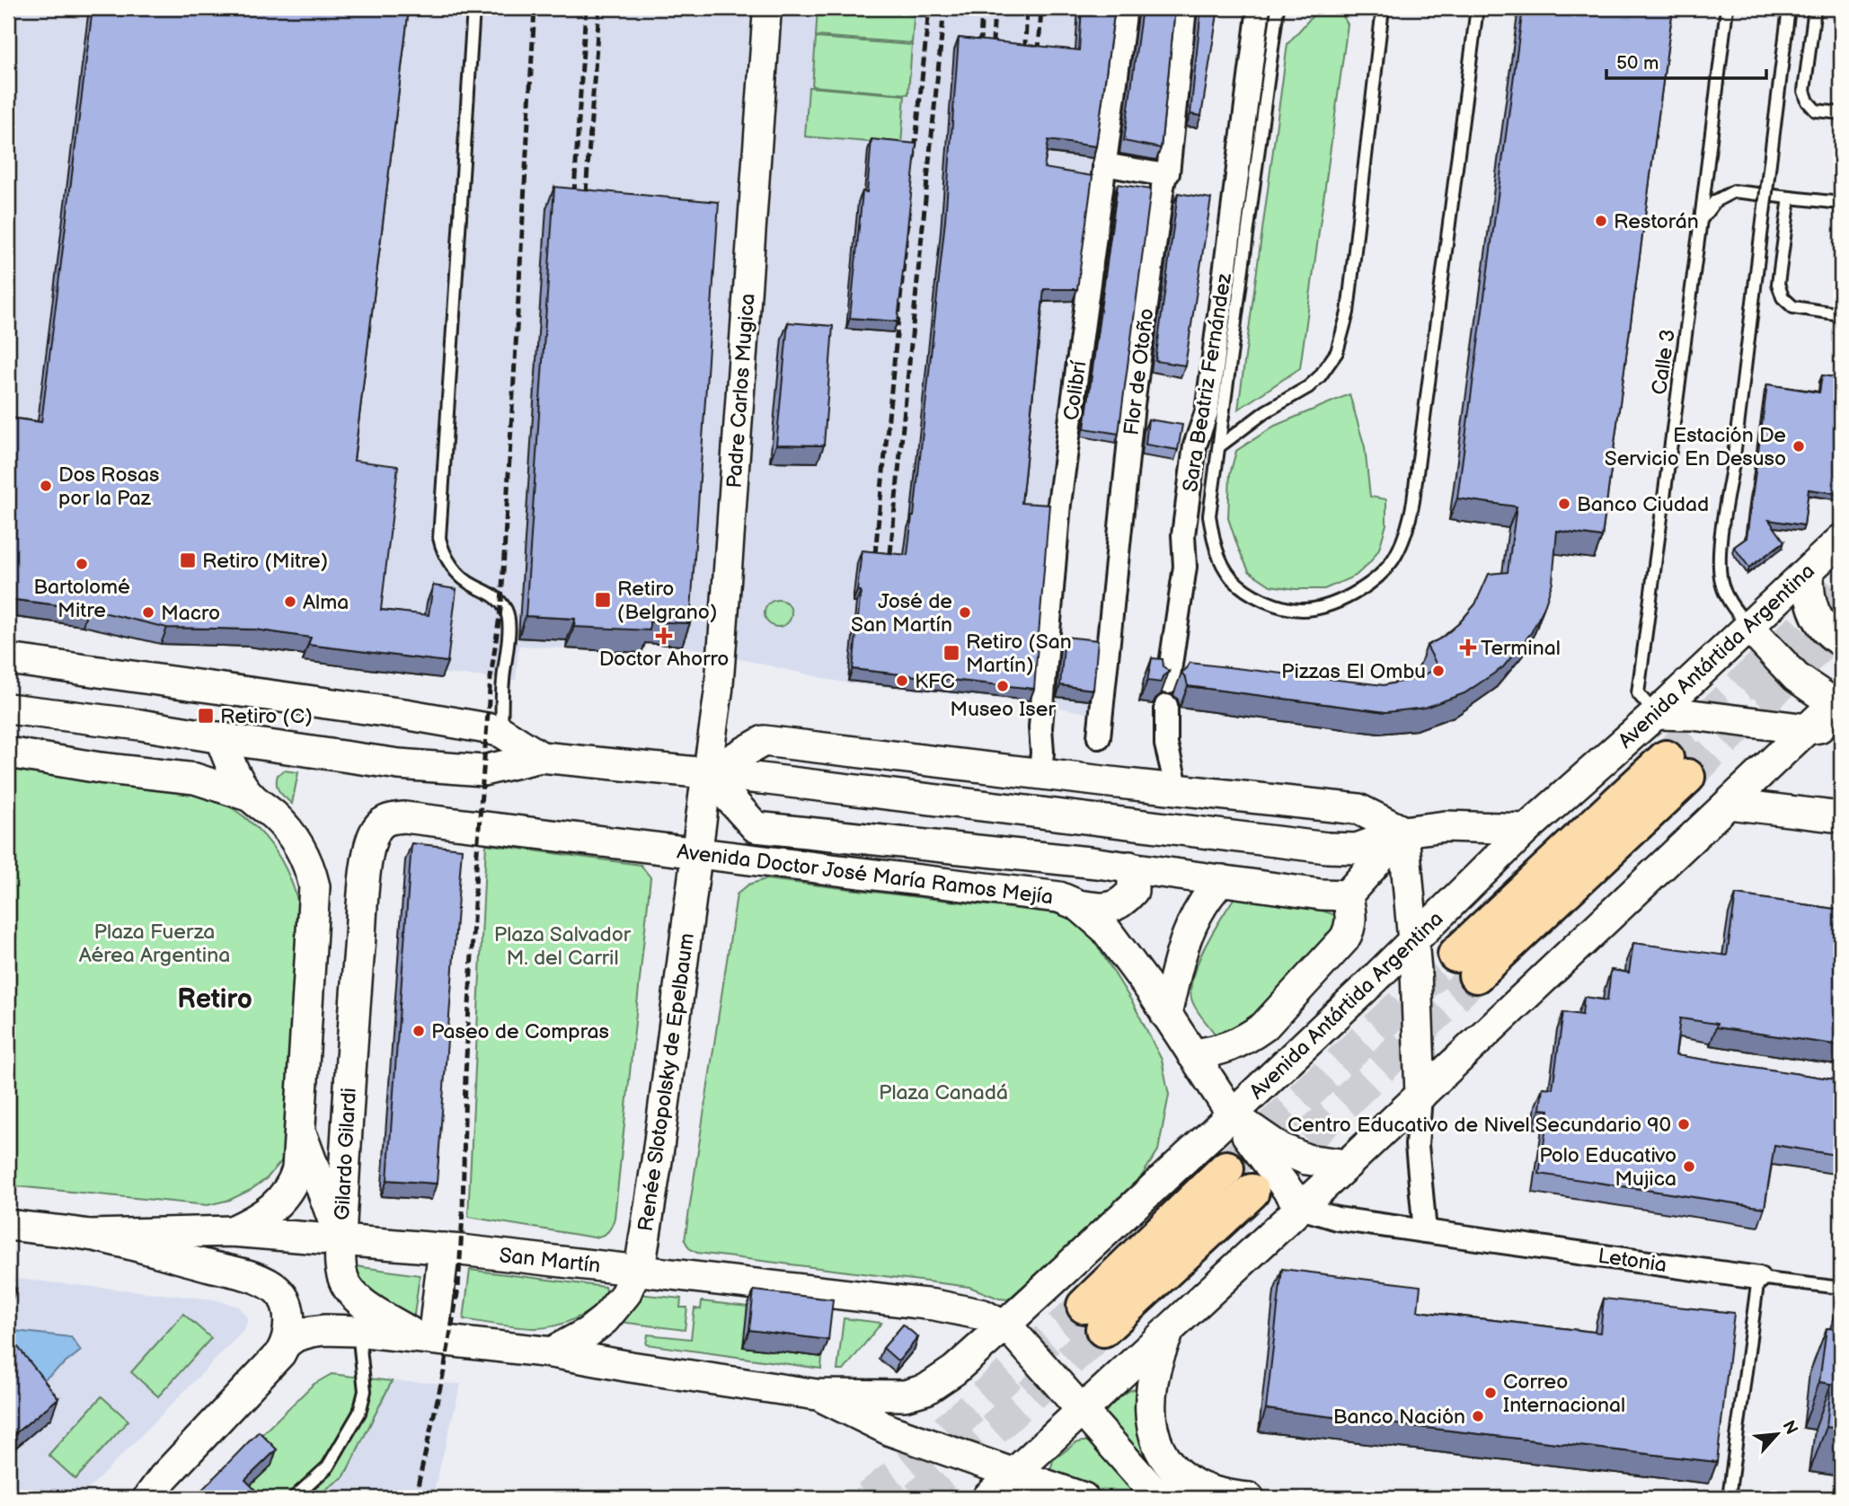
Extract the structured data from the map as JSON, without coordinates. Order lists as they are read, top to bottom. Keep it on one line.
{"streets":{"main road":["Avenida Antártida Argentina","Avenida Doctor José María Ramos Mejía","Renée Slotopolsky de Epelbaum","Gilardo Gilardi","San Martín"],"street":["Flor de Otoño","Sara Beatriz Fernández","Padre Carlos Mugica","Colibrí","Letonia"],"lane":["Calle 3"]},"crossings":[["Calle 3","Avenida Antártida Argentina"],["Padre Carlos Mugica","Avenida Doctor José María Ramos Mejía"],["Padre Carlos Mugica","Renée Slotopolsky de Epelbaum"],["Avenida Antártida Argentina","Avenida Doctor José María Ramos Mejía"],["Avenida Antártida Argentina","San Martín"],["Avenida Doctor José María Ramos Mejía","Renée Slotopolsky de Epelbaum"],["Avenida Doctor José María Ramos Mejía","Gilardo Gilardi"],["Renée Slotopolsky de Epelbaum","San Martín"],["Gilardo Gilardi","San Martín"]],"districts":["Retiro"],"parks":["Plaza Fuerza Aérea Argentina","Plaza Salvador M. del Carril","Plaza Canadá"],"places":{"other":["Restorán","Estación De Servicio En Desuso","Dos Rosas por la Paz","Banco Ciudad","Bartolomé Mitre","Alma","Macro","José de San Martín","Pizzas El Ombu","KFC","Museo Iser","Paseo de Compras","Centro Educativo de Nivel Secundario 90","Polo Educativo Mujica","Correo Internacional","Banco Nación"],"transit":["Retiro (Mitre)","Retiro (Belgrano)","Retiro (San Martín)","Retiro (C)"],"health":["Doctor Ahorro","Terminal"]},"scale_bar":"50 m","north":"top right"}
